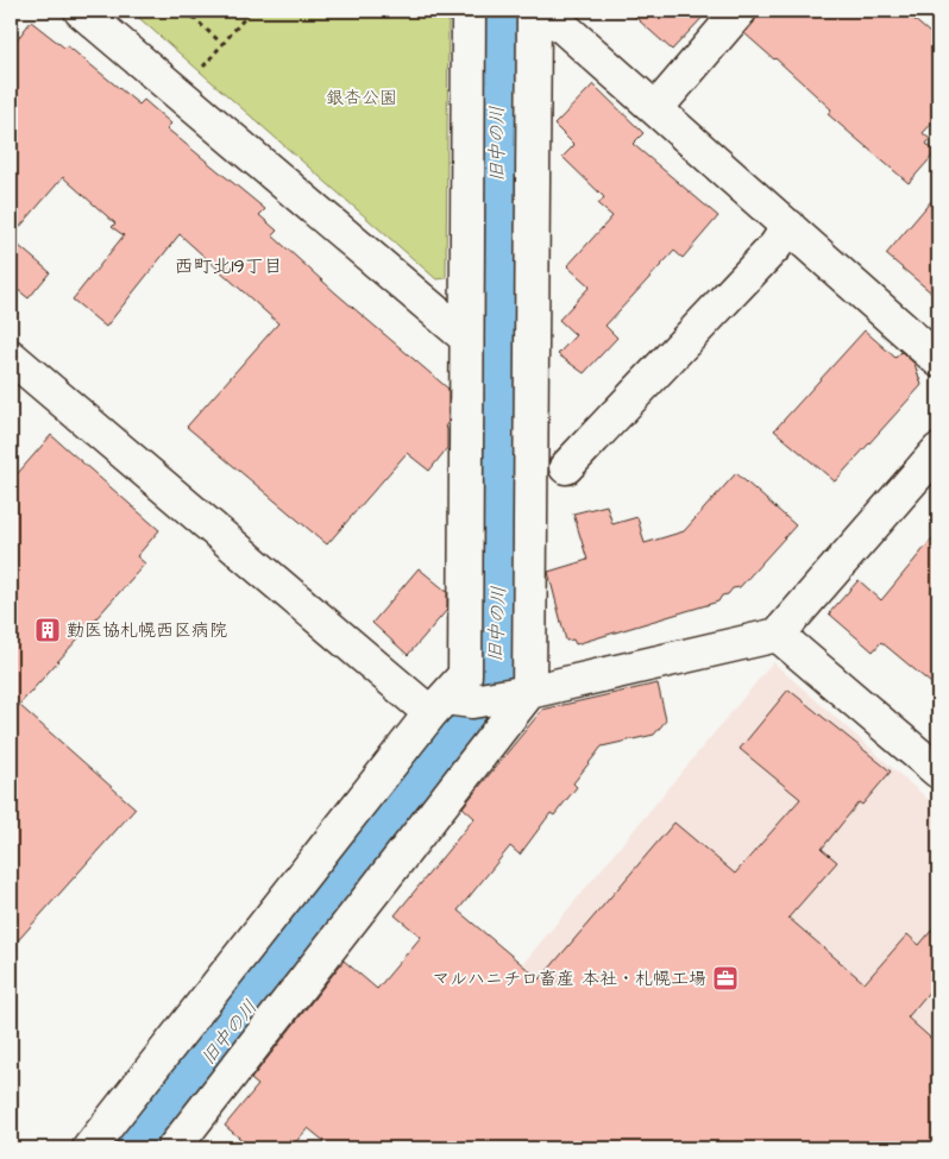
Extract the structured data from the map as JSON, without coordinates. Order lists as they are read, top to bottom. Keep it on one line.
{"districts":["西町北19丁目"],"water":["旧中の川"],"parks":["銀杏公園"],"places":{"building":["勤医協札幌西区病院"],"office":["マルハニチロ畜産 本社・札幌工場"]}}
